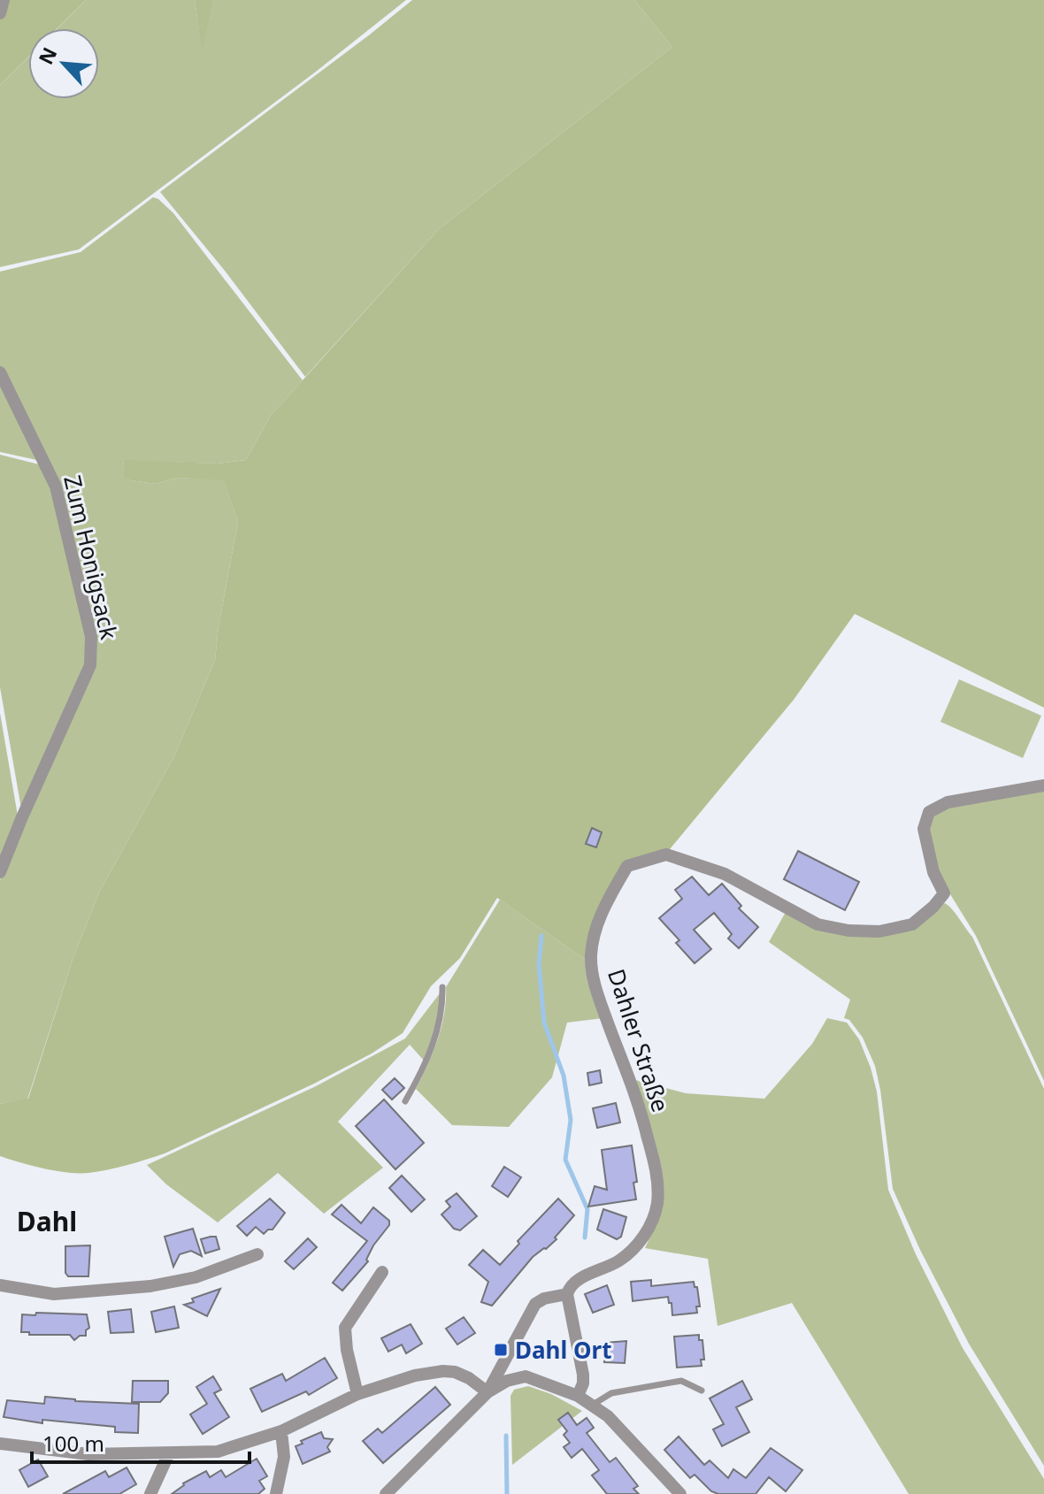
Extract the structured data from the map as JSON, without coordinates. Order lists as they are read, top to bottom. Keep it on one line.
{"streets":{"street":["Zum Honigsack","Dahler Straße"]},"districts":["Dahl"],"places":{"transit":["Dahl Ort"]},"scale_bar":"100 m","north":"top left"}
